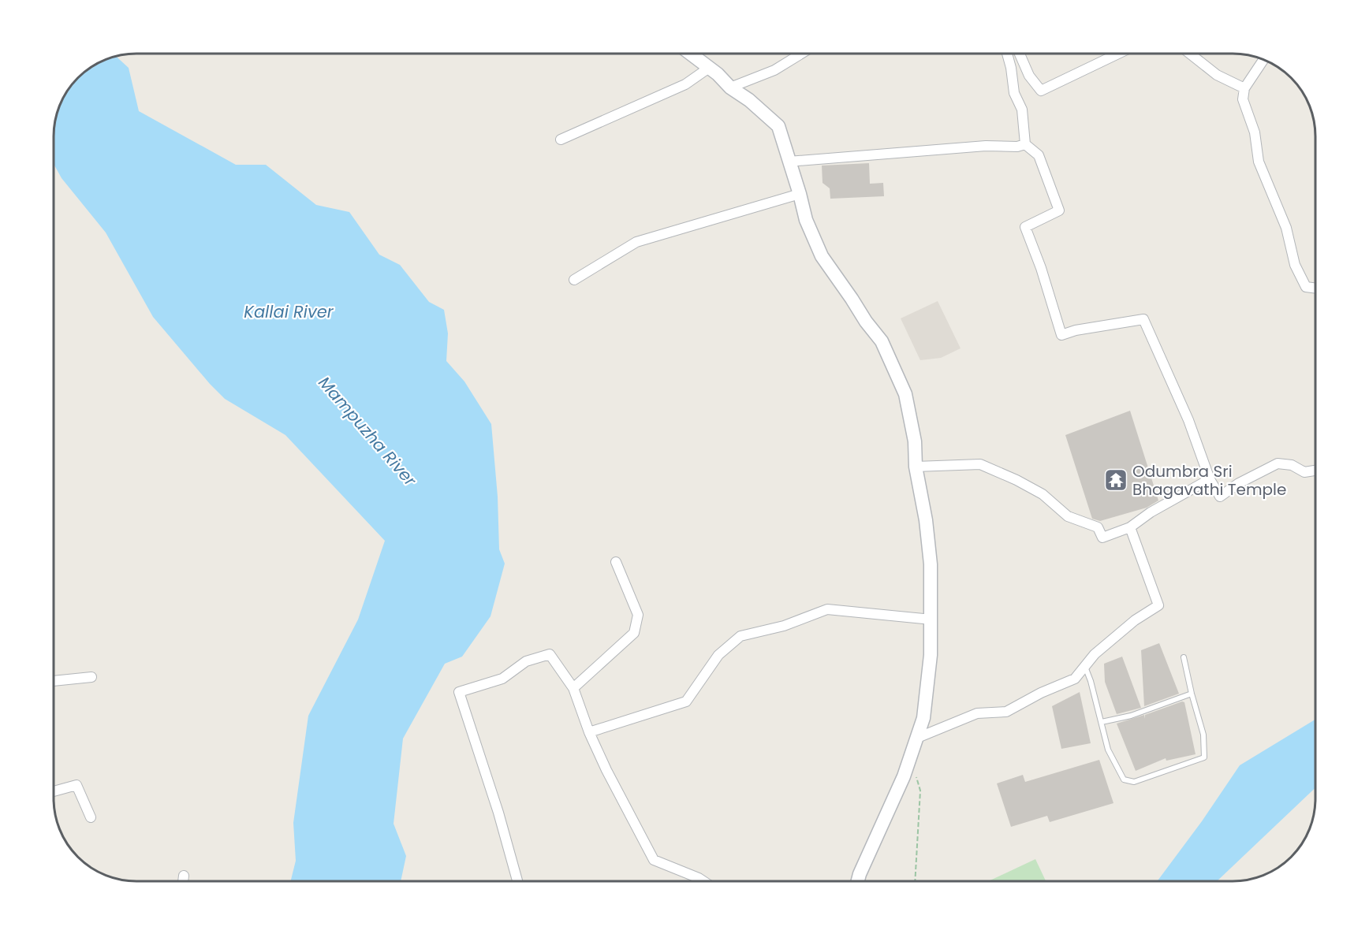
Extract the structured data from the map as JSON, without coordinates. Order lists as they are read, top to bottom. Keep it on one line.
{"water":["Kallai River","Mampuzha River"],"places":{"temple":["Odumbra Sri Bhagavathi Temple"]}}
